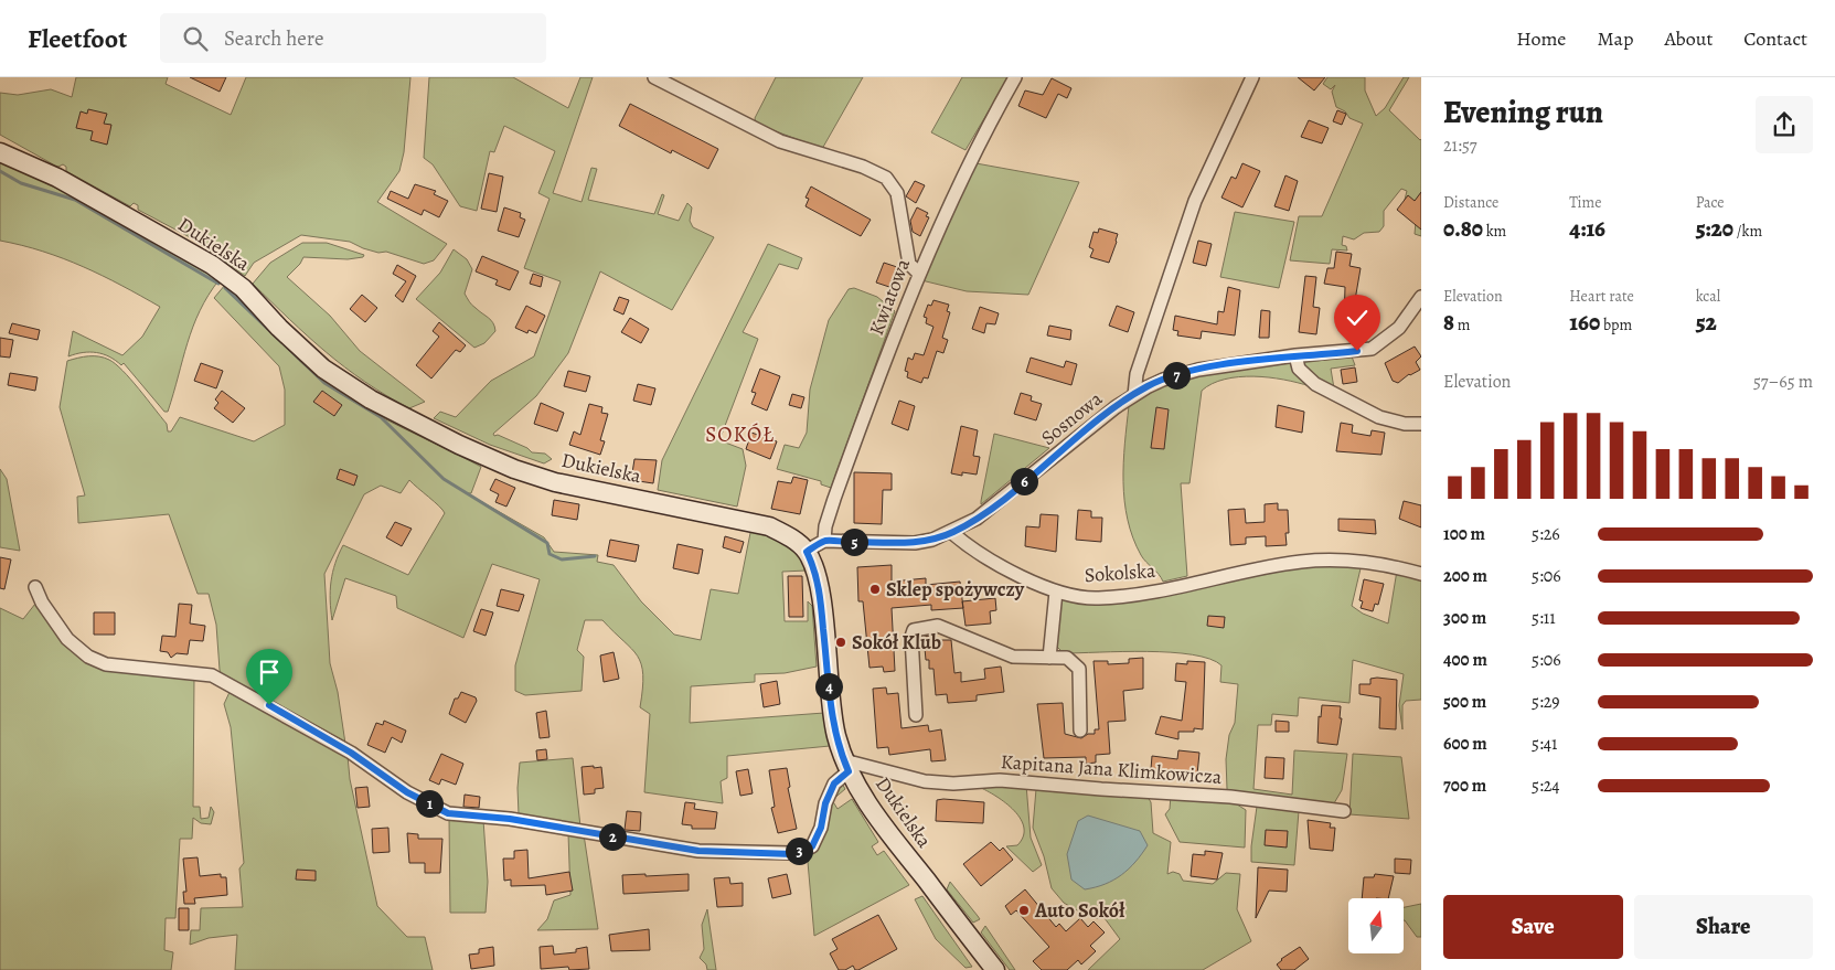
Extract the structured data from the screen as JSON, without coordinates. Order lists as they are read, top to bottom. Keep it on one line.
{"streets":{"main road":["Dukielska"],"street":["Kwiatowa","Sosnowa","Sokolska","Kapitana Jana Klimkowicza"]},"crossings":[["Dukielska","Kapitana Jana Klimkowicza"],["Sosnowa","Sokolska"]],"districts":["SOKÓŁ"],"places":["Sklep spożywczy","Sokół Klub","Auto Sokół"],"north":"top","page":{"header":"Fleetfoot","search":"Search here","nav":["Home","Map","About","Contact"],"heading":["Evening run","21:57"],"stats":[["Distance","0.80 km"],["Time","4:16"],["Pace","5:20 /km"],["Elevation","8 m"],["Heart rate","160 bpm"],["kcal","52"]],"chart":["Elevation","57–65 m"],"pins":["7","6","5","4","1","2","3"],"list":[{"name":"100 m","note":"5:26"},{"name":"200 m","note":"5:06"},{"name":"300 m","note":"5:11"},{"name":"400 m","note":"5:06"},{"name":"500 m","note":"5:29"},{"name":"600 m","note":"5:41"},{"name":"700 m","note":"5:24"}],"buttons":["Save","Share"]}}
